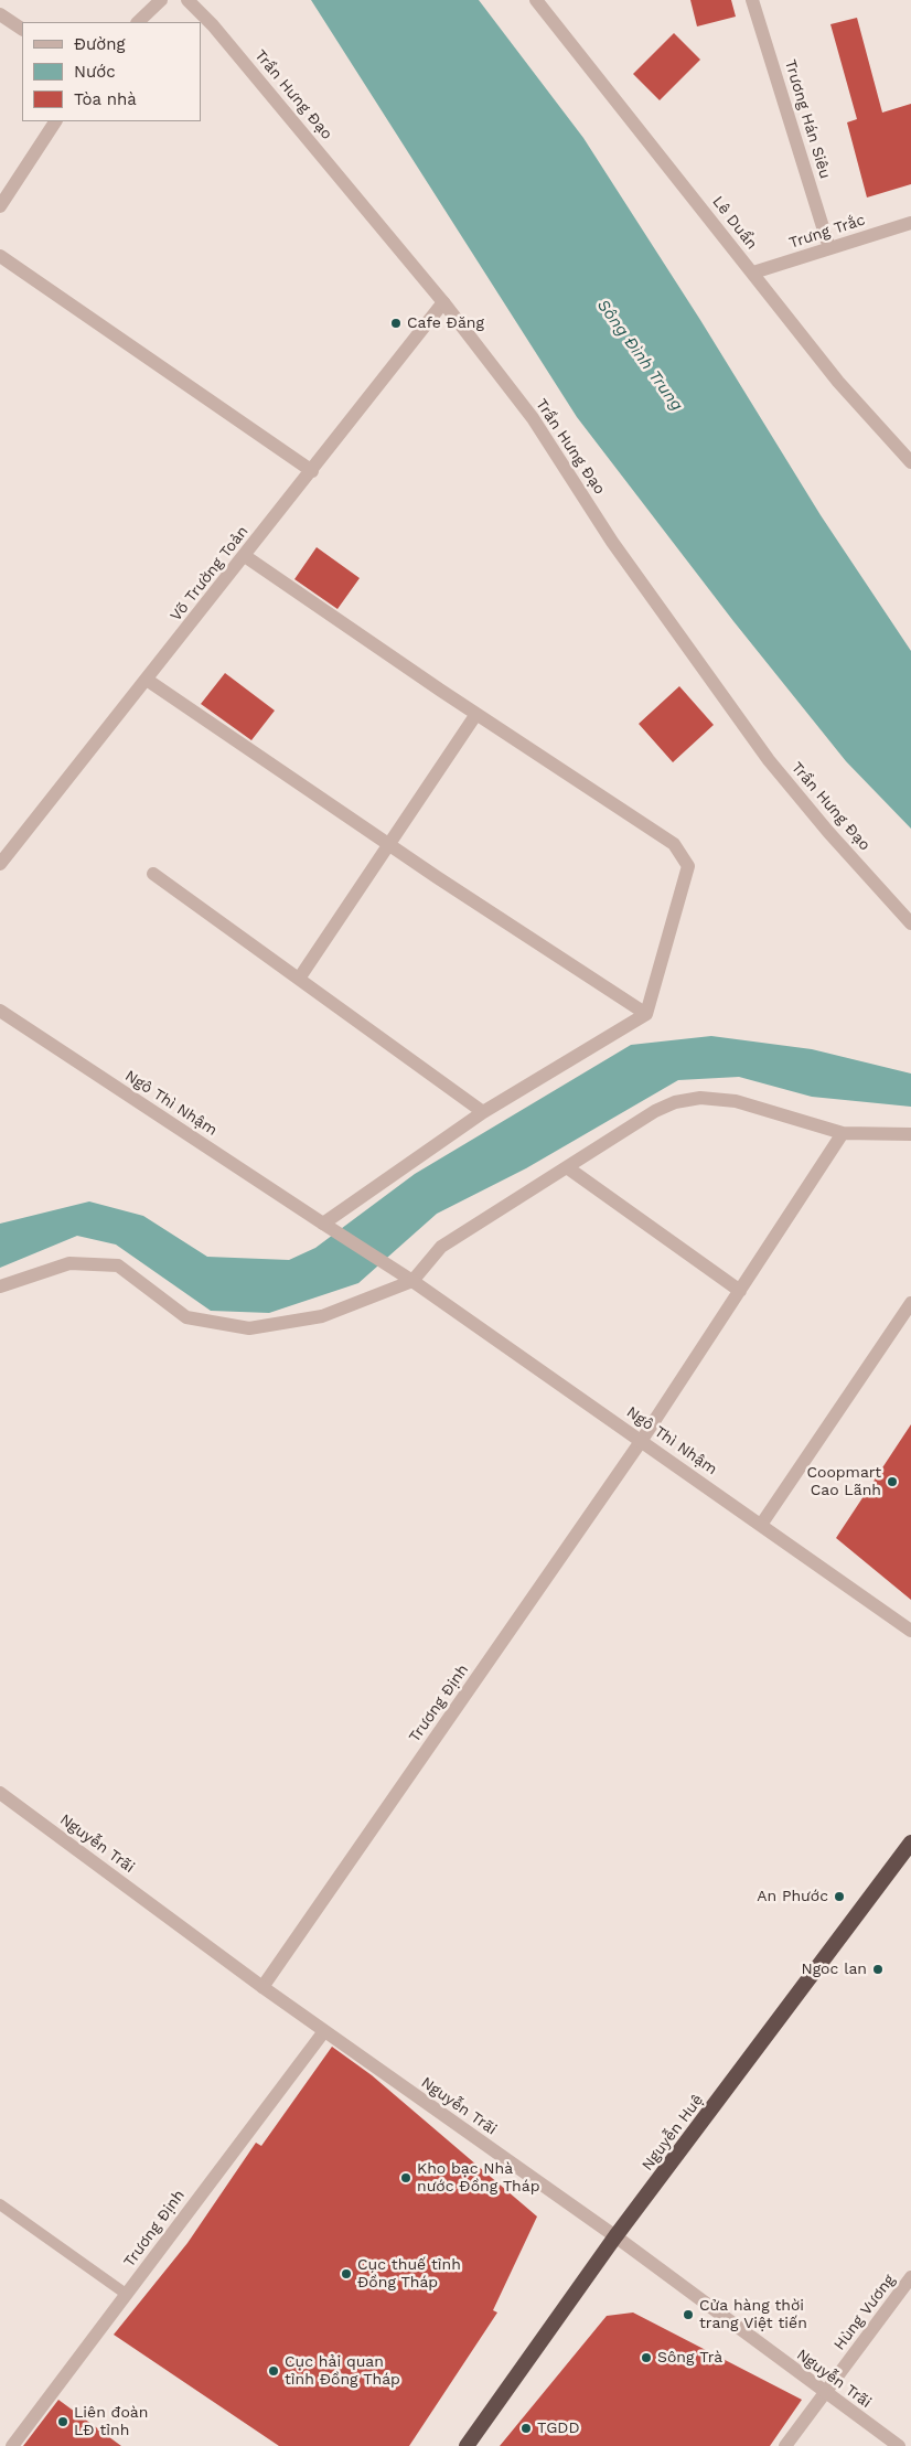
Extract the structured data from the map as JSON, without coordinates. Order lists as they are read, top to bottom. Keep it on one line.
{"streets":{"highway":["Nguyễn Huệ"],"street":["Trần Hưng Đạo","Trương Hán Siêu","Lê Duẩn","Trưng Trắc","Võ Trường Toản","Ngô Thì Nhậm","Trương Định","Nguyễn Trãi","Hùng Vương"]},"crossings":[["Trần Hưng Đạo","Võ Trường Toản"],["Trương Hán Siêu","Trưng Trắc"],["Lê Duẩn","Trưng Trắc"],["Ngô Thì Nhậm","Trương Định"],["Trương Định","Nguyễn Trãi"],["Nguyễn Trãi","Nguyễn Huệ"],["Nguyễn Trãi","Hùng Vương"]],"water":["Sông Đình Trung"],"places":["Cafe Đăng","Coopmart Cao Lãnh","An Phước","Ngoc lan","Kho bạc Nhà nước Đồng Tháp","Cục thuế tỉnh Đồng Tháp","Cửa hàng thời trang Việt tiến","Sông Trà","Cục hải quan tỉnh Đồng Tháp","Liên đoàn LĐ tỉnh","TGDD"],"legend":["Đường","Nước","Tòa nhà"]}
